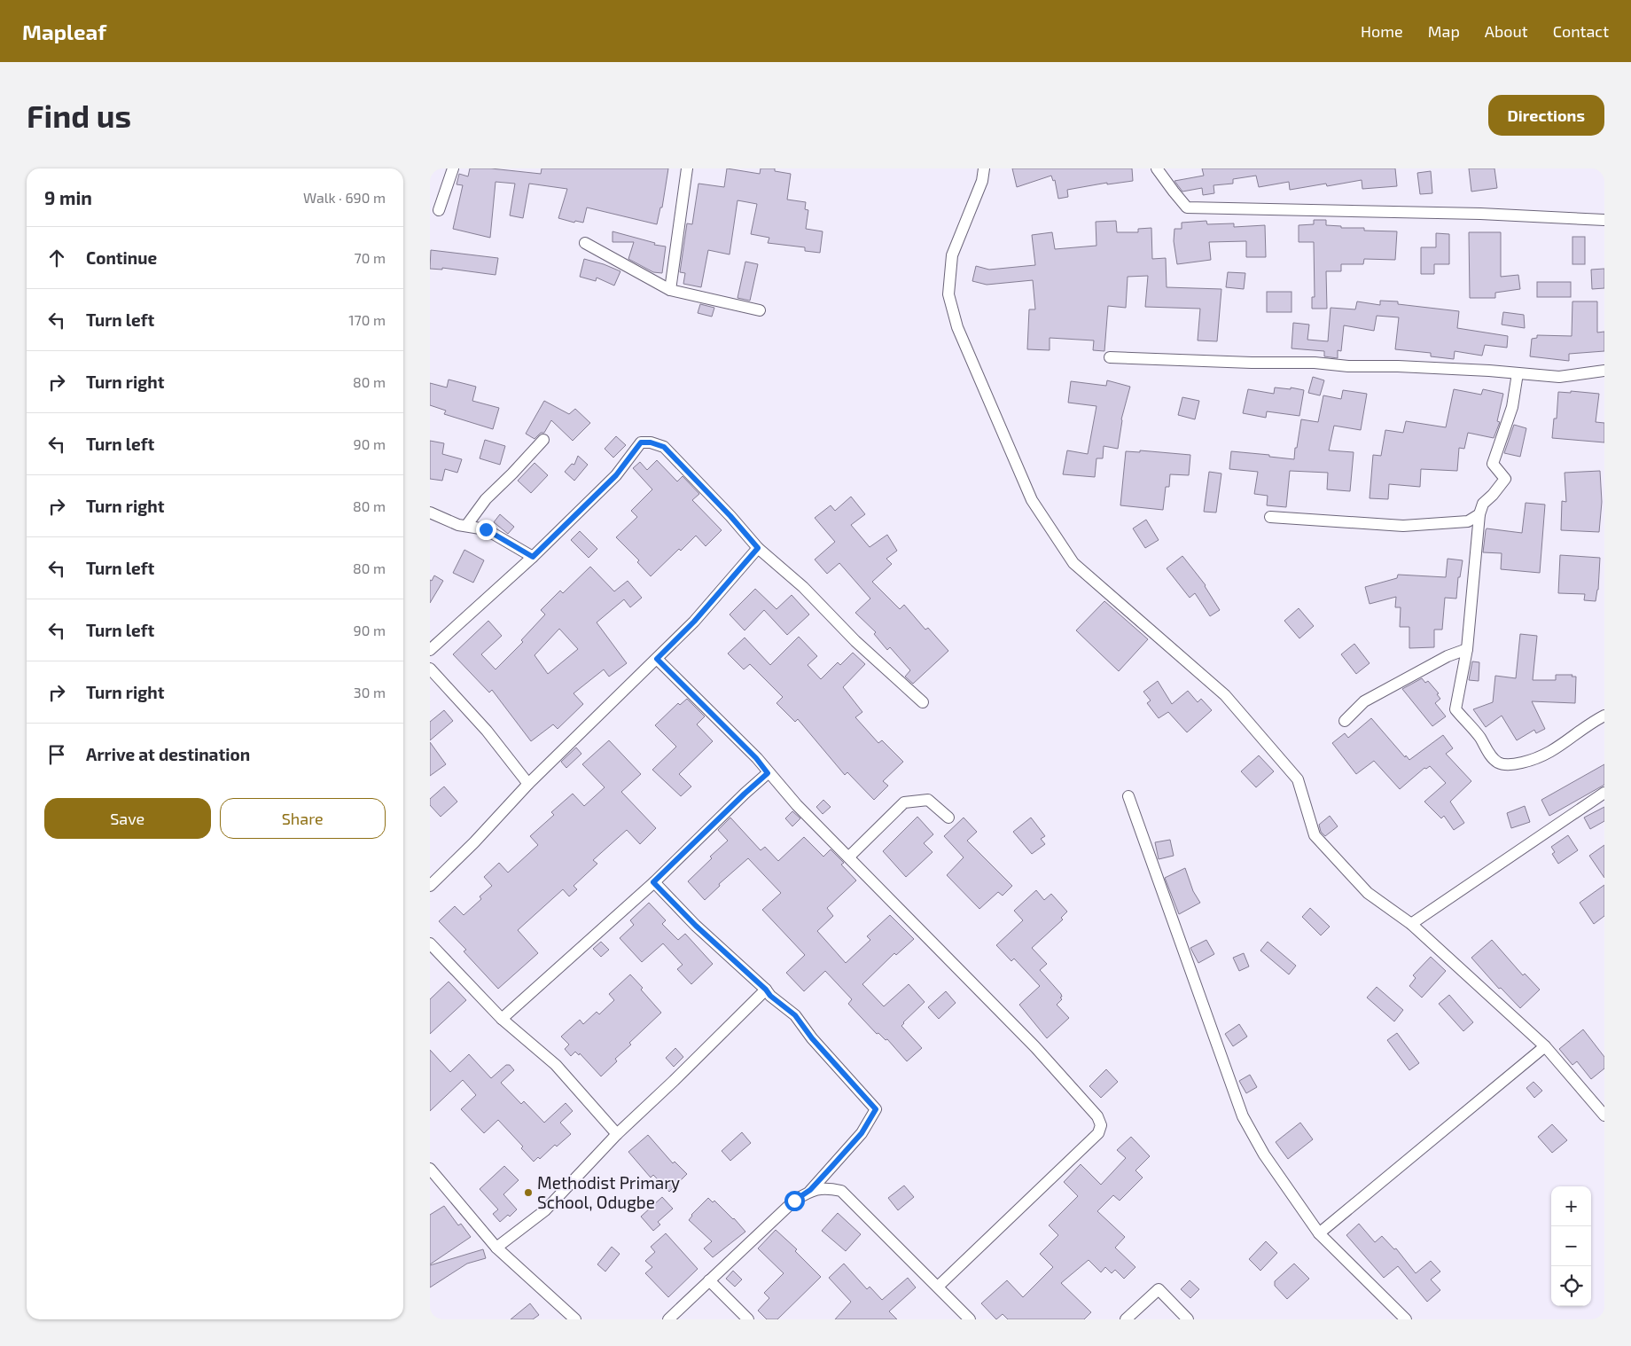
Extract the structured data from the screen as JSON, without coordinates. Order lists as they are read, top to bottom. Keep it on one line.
{"places":["Methodist Primary School, Odugbe"],"page":{"header":"Mapleaf","nav":["Home","Map","About","Contact"],"buttons":["Directions",["Save","Share"]],"title":"Find us","heading":["9 min","Walk · 690 m"],"list":[["Continue","70 m"],["Turn left","170 m"],["Turn right","80 m"],["Turn left","90 m"],["Turn right","80 m"],["Turn left","80 m"],["Turn left","90 m"],["Turn right","30 m"],"Arrive at destination"],"map_buttons":["+","−"]}}
